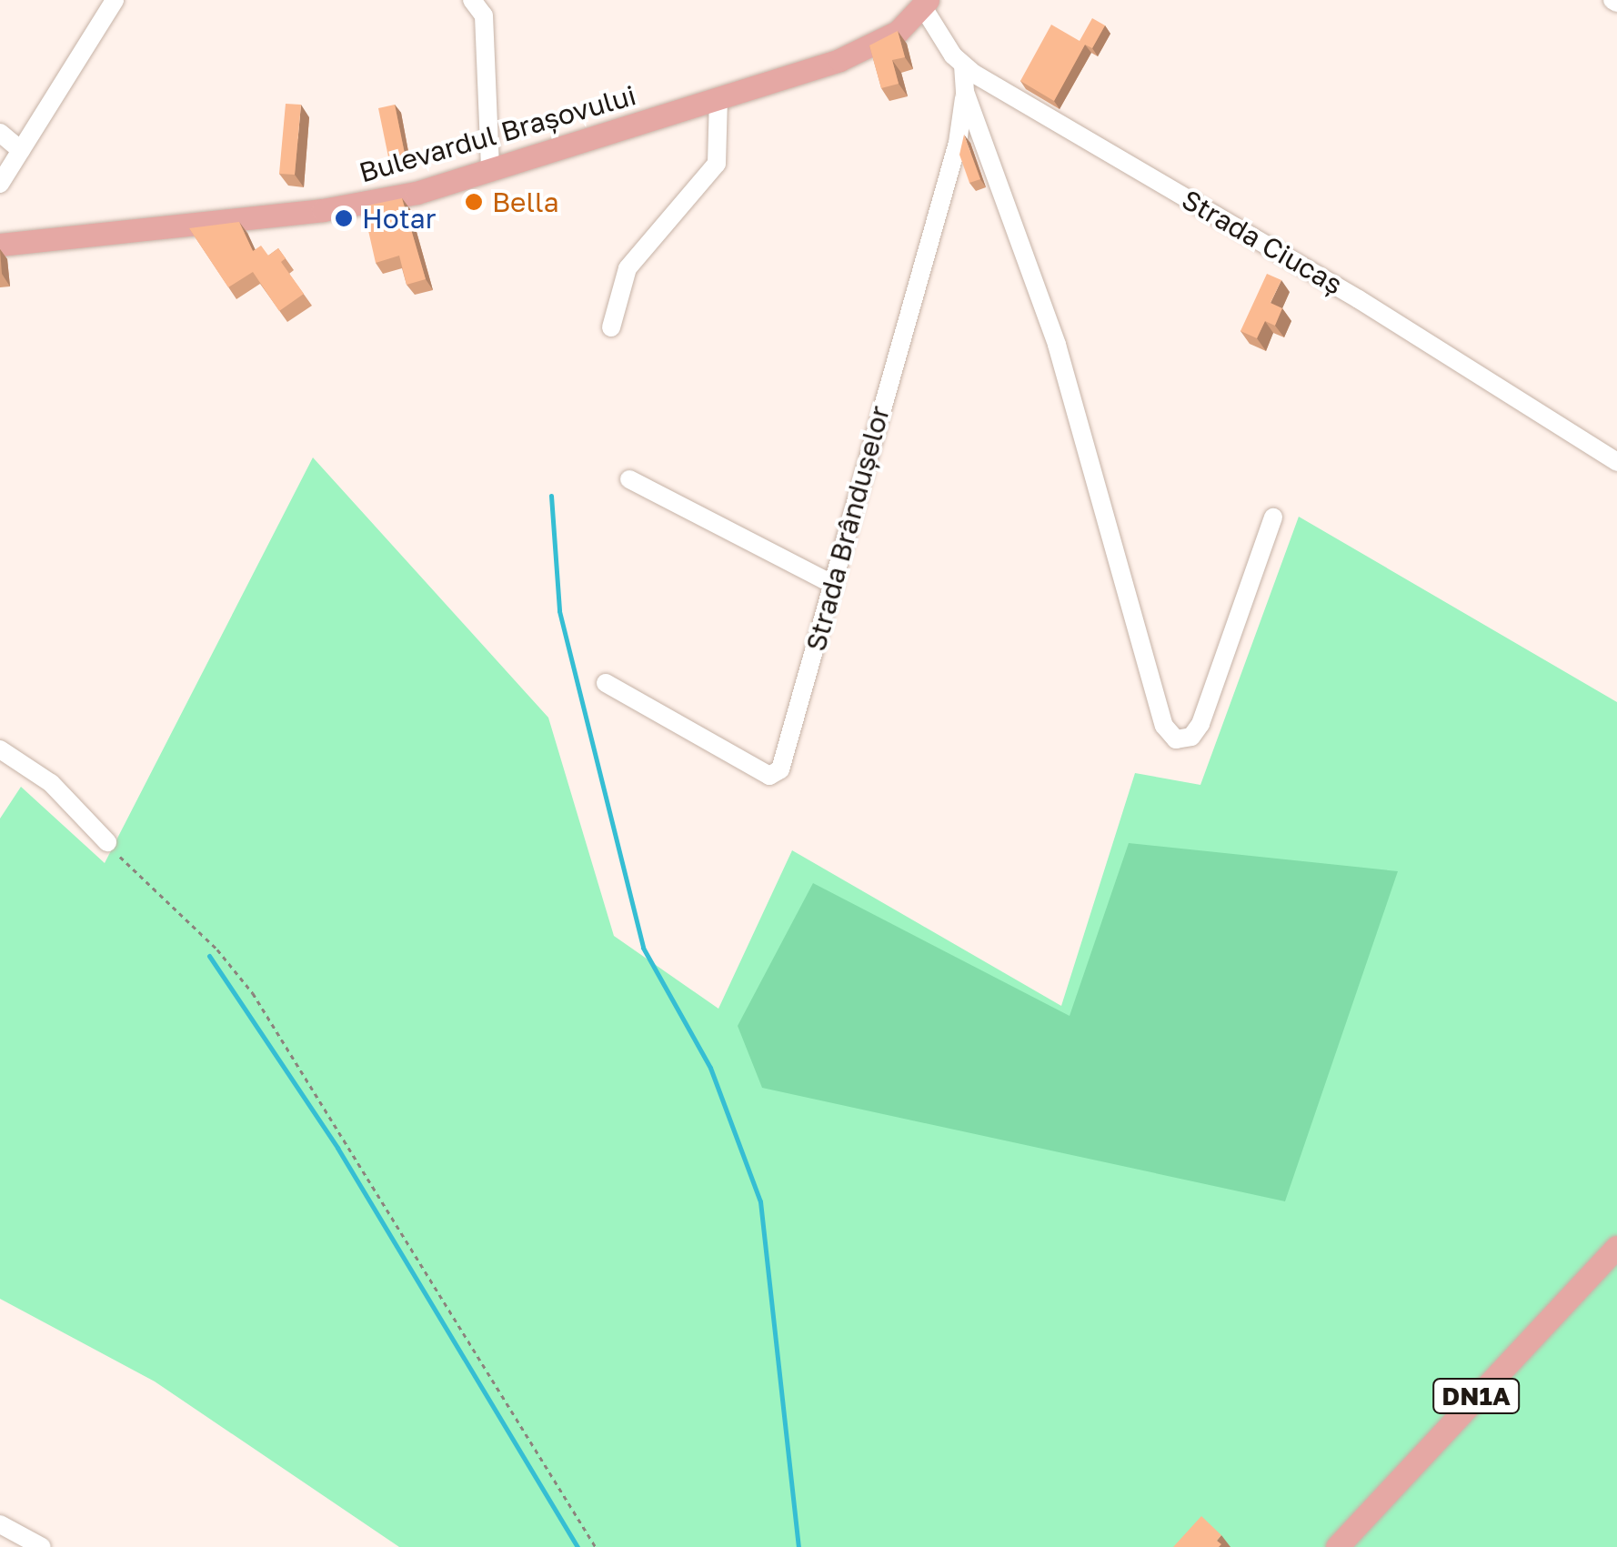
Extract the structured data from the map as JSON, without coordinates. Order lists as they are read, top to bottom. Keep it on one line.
{"streets":{"main road":["Bulevardul Brașovului","DN1A"],"street":["Strada Ciucaș","Strada Brândușelor"]},"crossings":[["Bulevardul Brașovului","Strada Ciucaș"],["Strada Ciucaș","Strada Brândușelor"]],"places":["Bella","Hotar"]}
